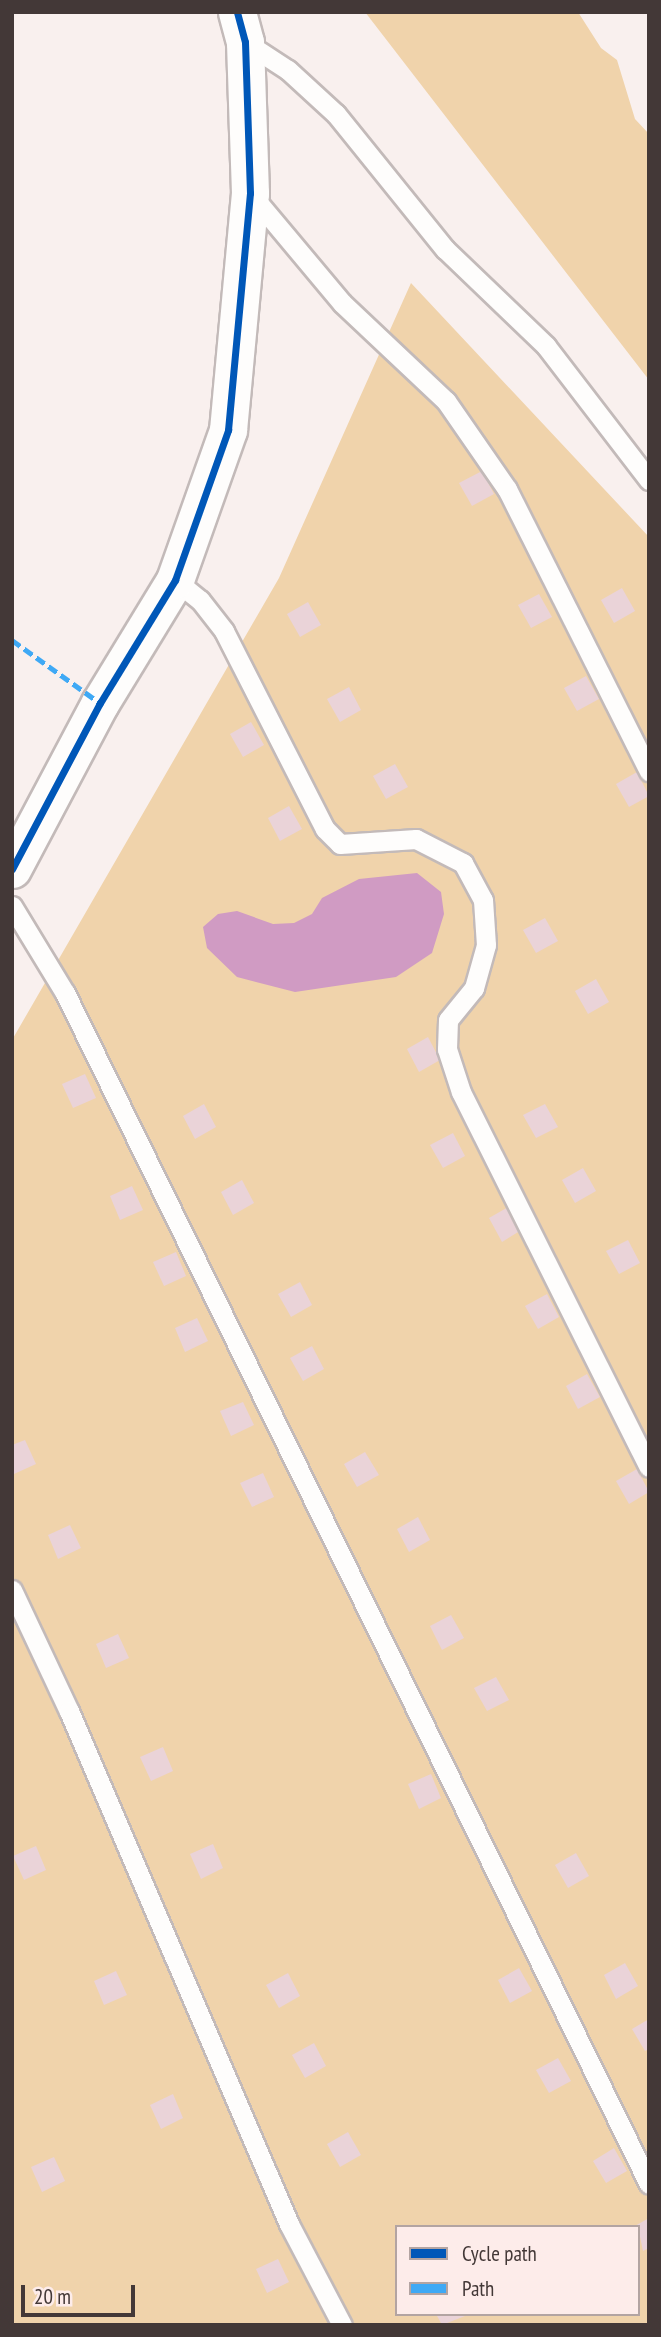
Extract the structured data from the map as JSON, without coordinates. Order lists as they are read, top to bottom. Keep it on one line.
{"legend":["Cycle path","Path"],"scale_bar":"20 m"}
